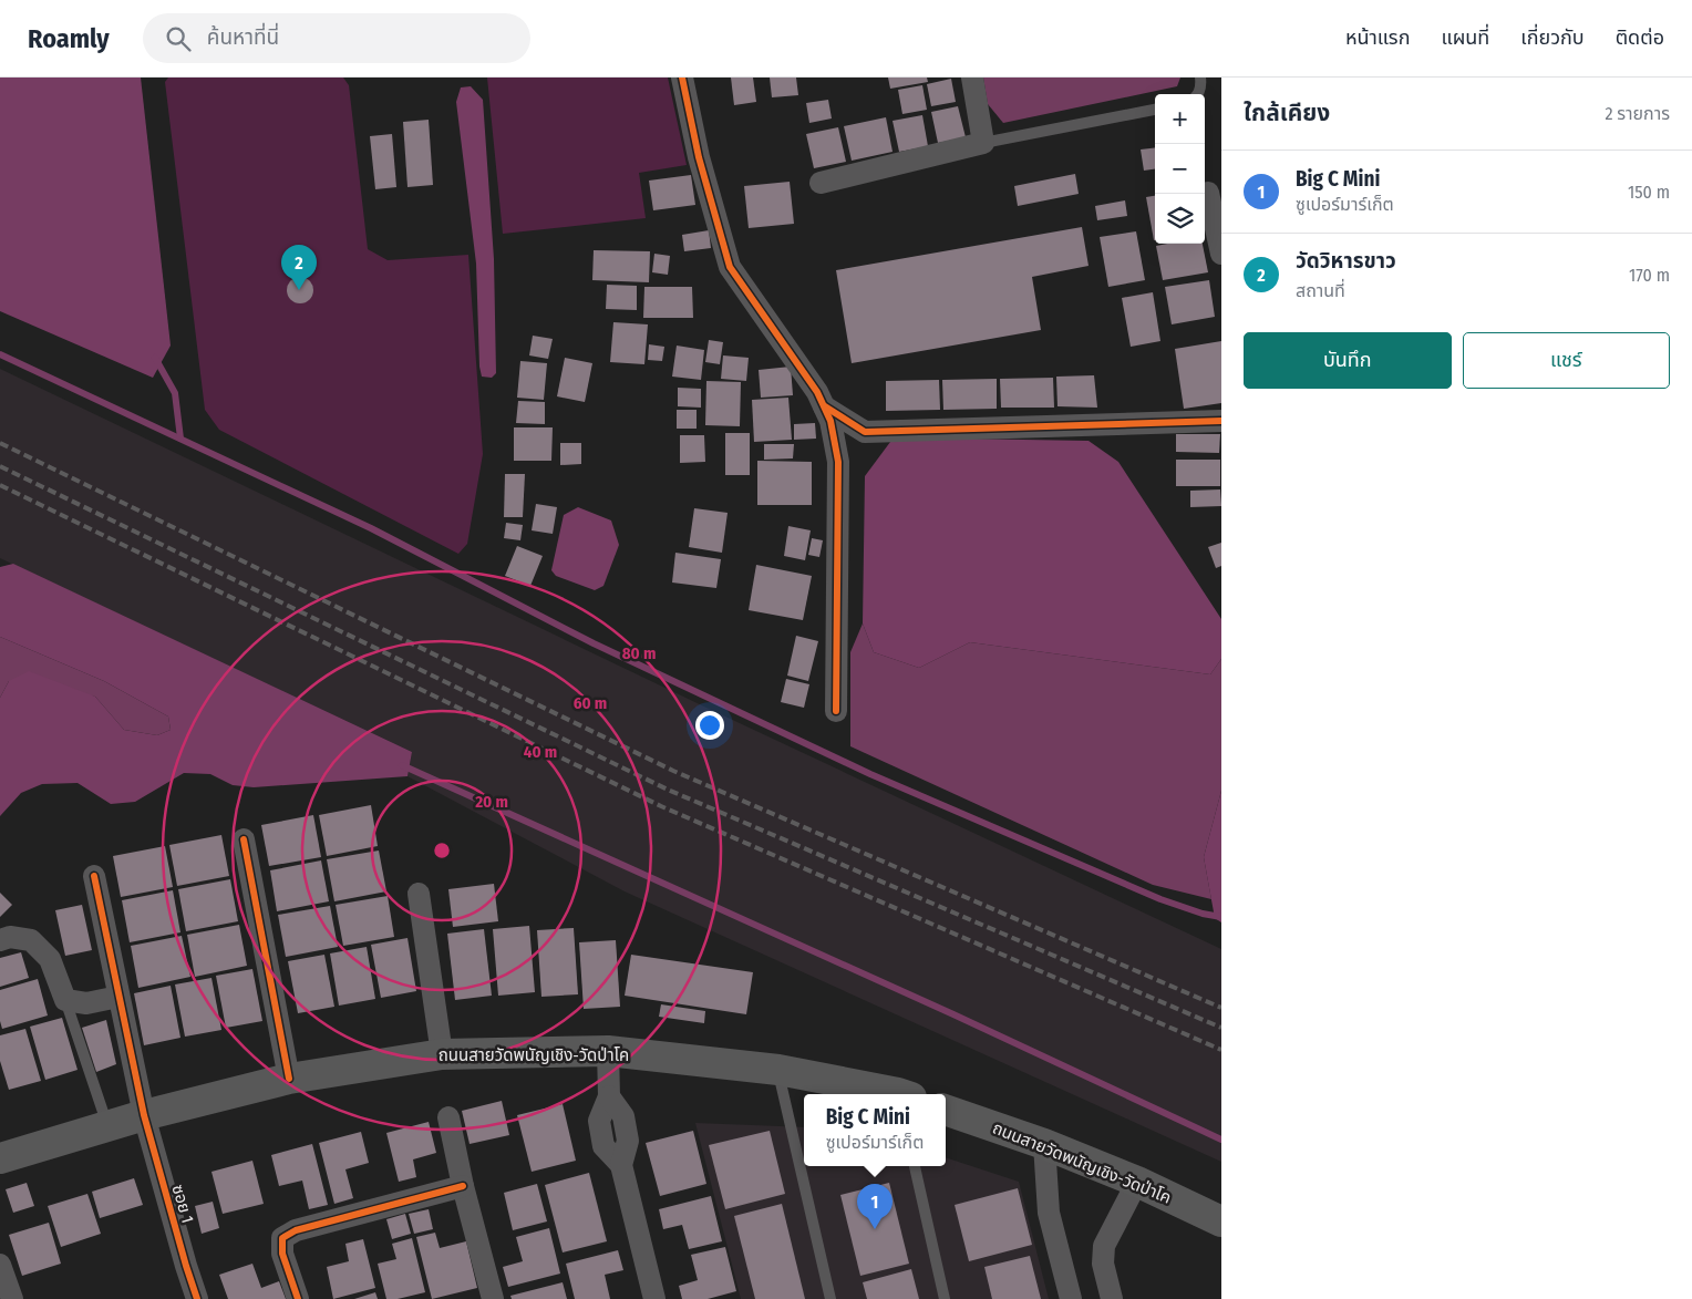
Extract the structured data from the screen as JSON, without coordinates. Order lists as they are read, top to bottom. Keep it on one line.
{"streets":{"main road":["ถนนสายวัดพนัญเชิง-วัดป่าโค"],"street":["ซอย 1"]},"crossings":[["ถนนสายวัดพนัญเชิง-วัดป่าโค","ซอย 1"]],"page":{"header":"Roamly","search":"ค้นหาที่นี่","nav":["หน้าแรก","แผนที่","เกี่ยวกับ","ติดต่อ"],"heading":["ใกล้เคียง","2 รายการ"],"map_buttons":["+","−"],"list":[{"mark":"1","name":"Big C Mini","note":"ซูเปอร์มาร์เก็ต","value":"150 m"},{"mark":"2","name":"วัดวิหารขาว","note":"สถานที่","value":"170 m"}],"pins":["2","1"],"buttons":["บันทึก","แชร์"],"popup":["Big C Mini","ซูเปอร์มาร์เก็ต"]},"rings":["80 m","60 m","40 m","20 m"]}
